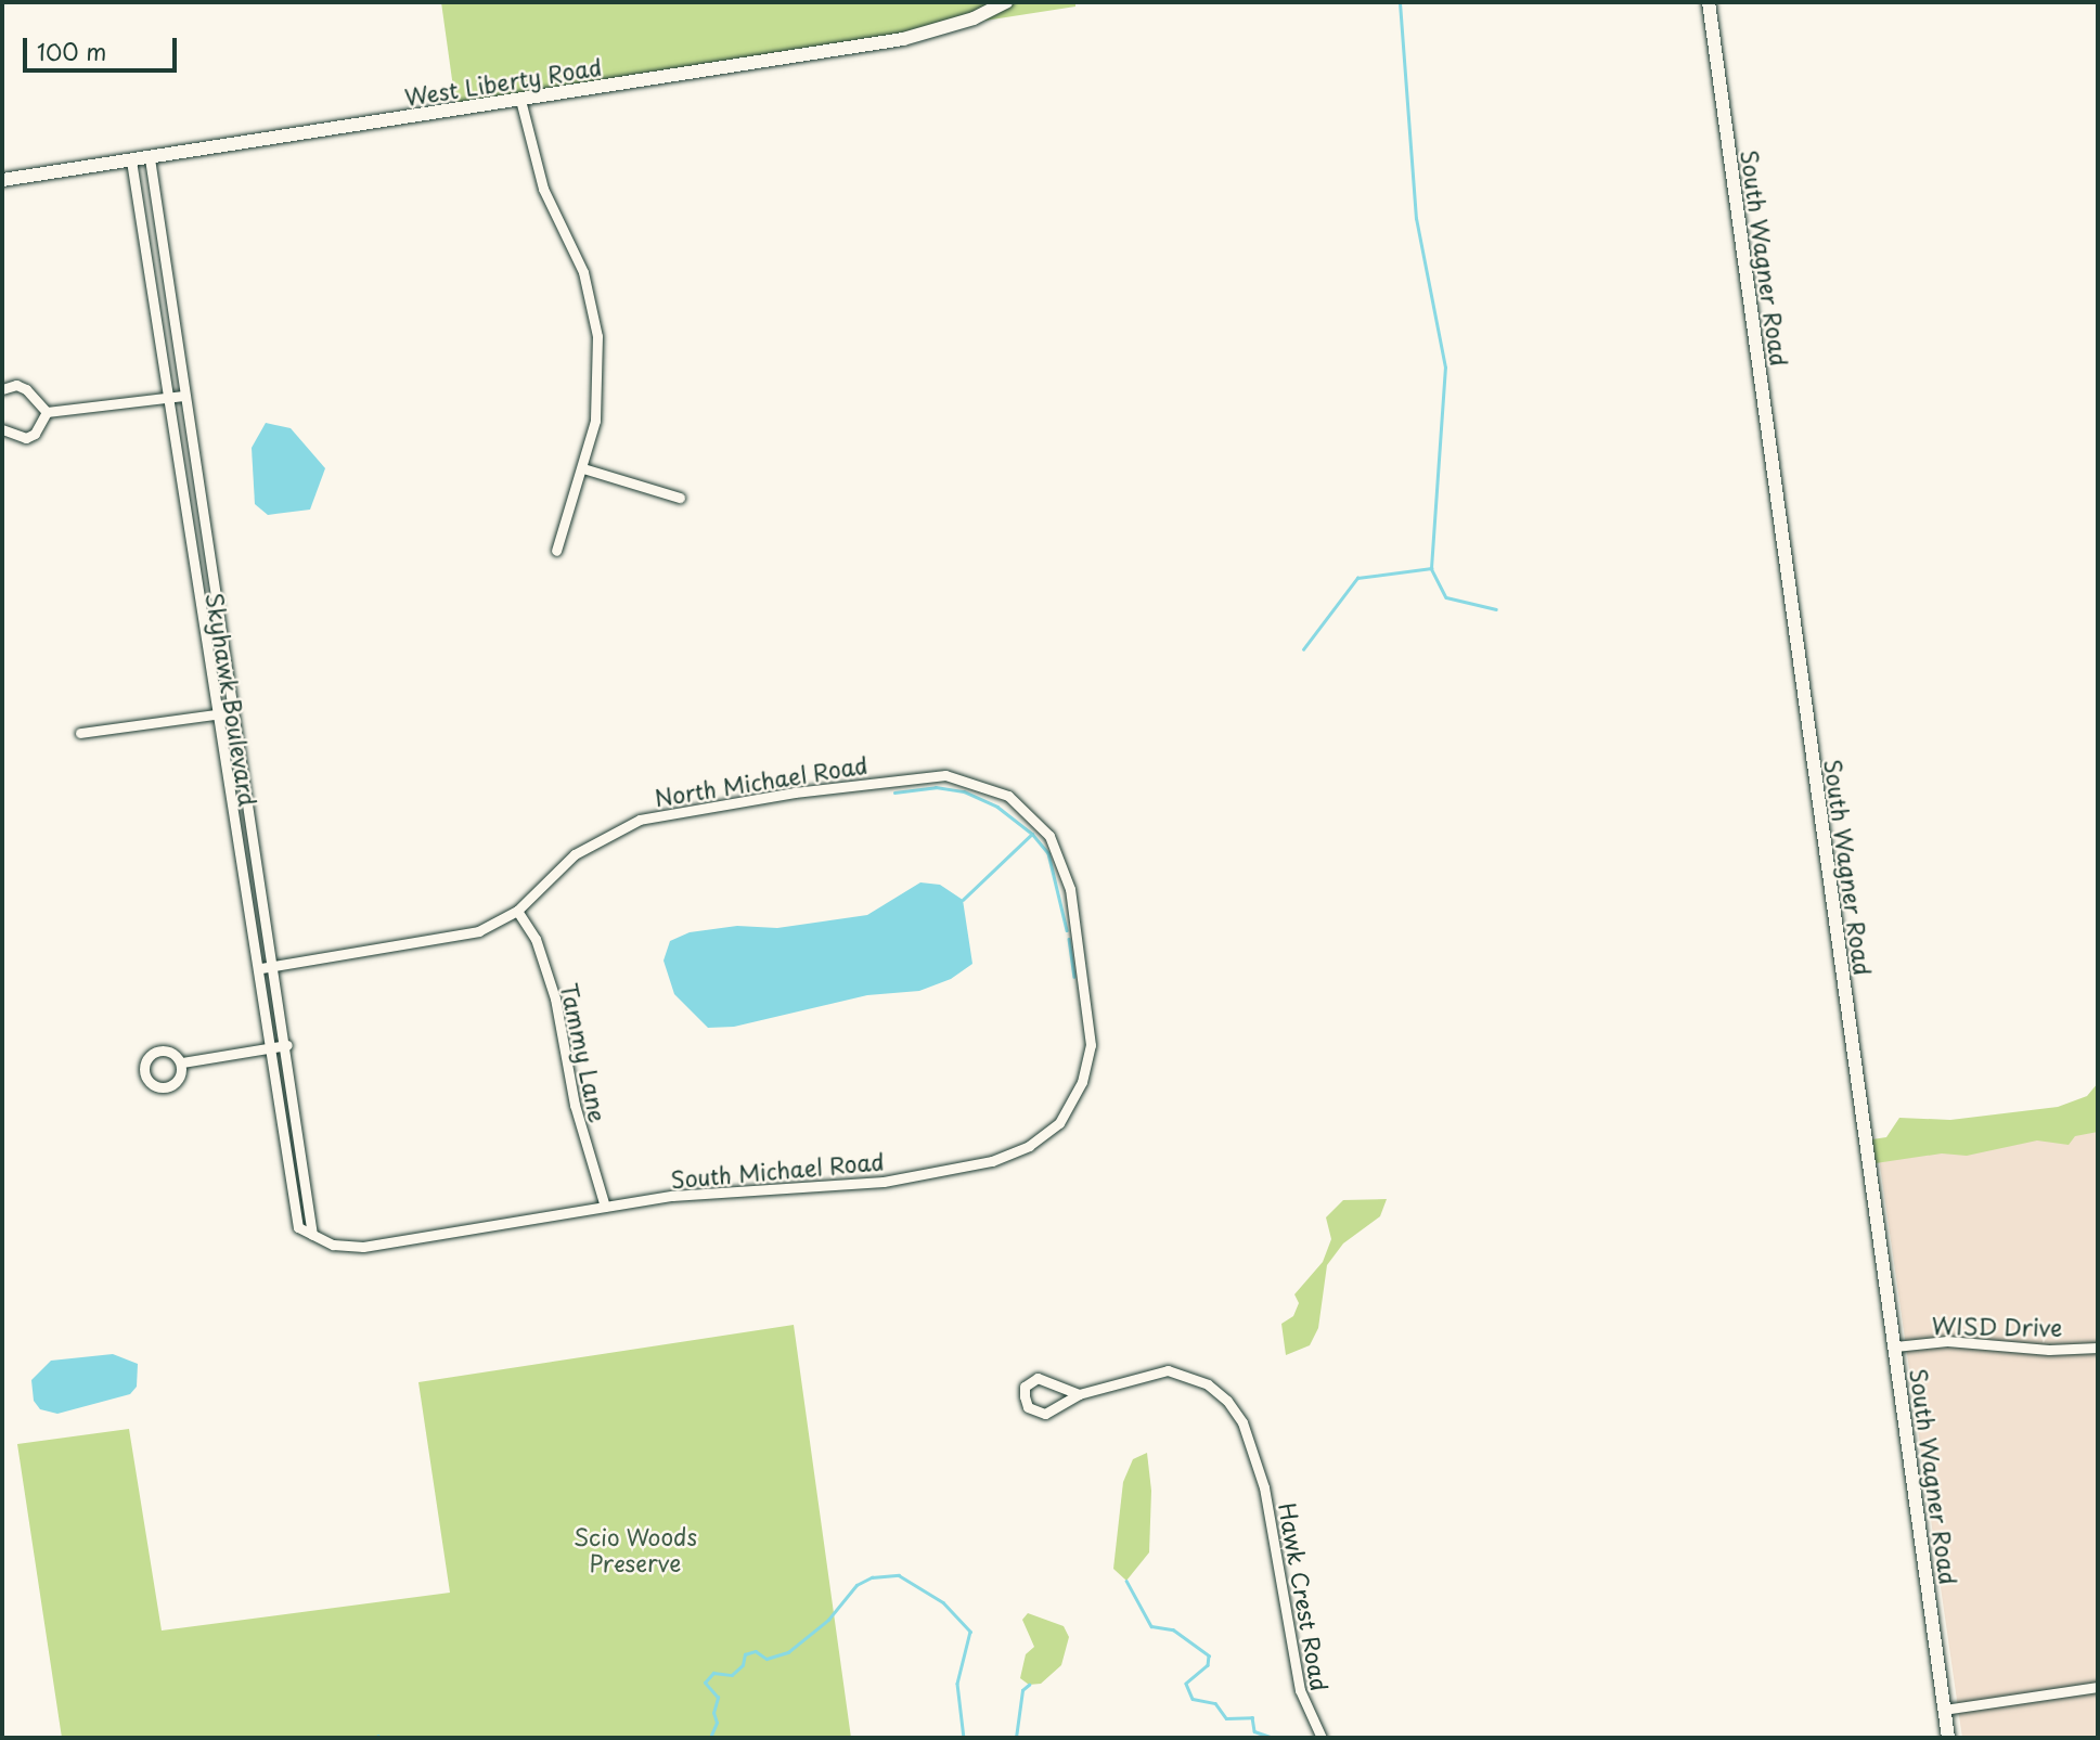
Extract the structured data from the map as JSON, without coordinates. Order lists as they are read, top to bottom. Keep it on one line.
{"streets":{"main road":["West Liberty Road","South Wagner Road"],"street":["Skyhawk Boulevard","North Michael Road","Tammy Lane","South Michael Road","WISD Drive","Hawk Crest Road"]},"crossings":[["West Liberty Road","Skyhawk Boulevard"],["South Wagner Road","WISD Drive"],["Skyhawk Boulevard","North Michael Road"],["Skyhawk Boulevard","South Michael Road"],["North Michael Road","Tammy Lane"],["North Michael Road","South Michael Road"],["Tammy Lane","South Michael Road"]],"parks":["Scio Woods Preserve"],"scale_bar":"100 m"}
